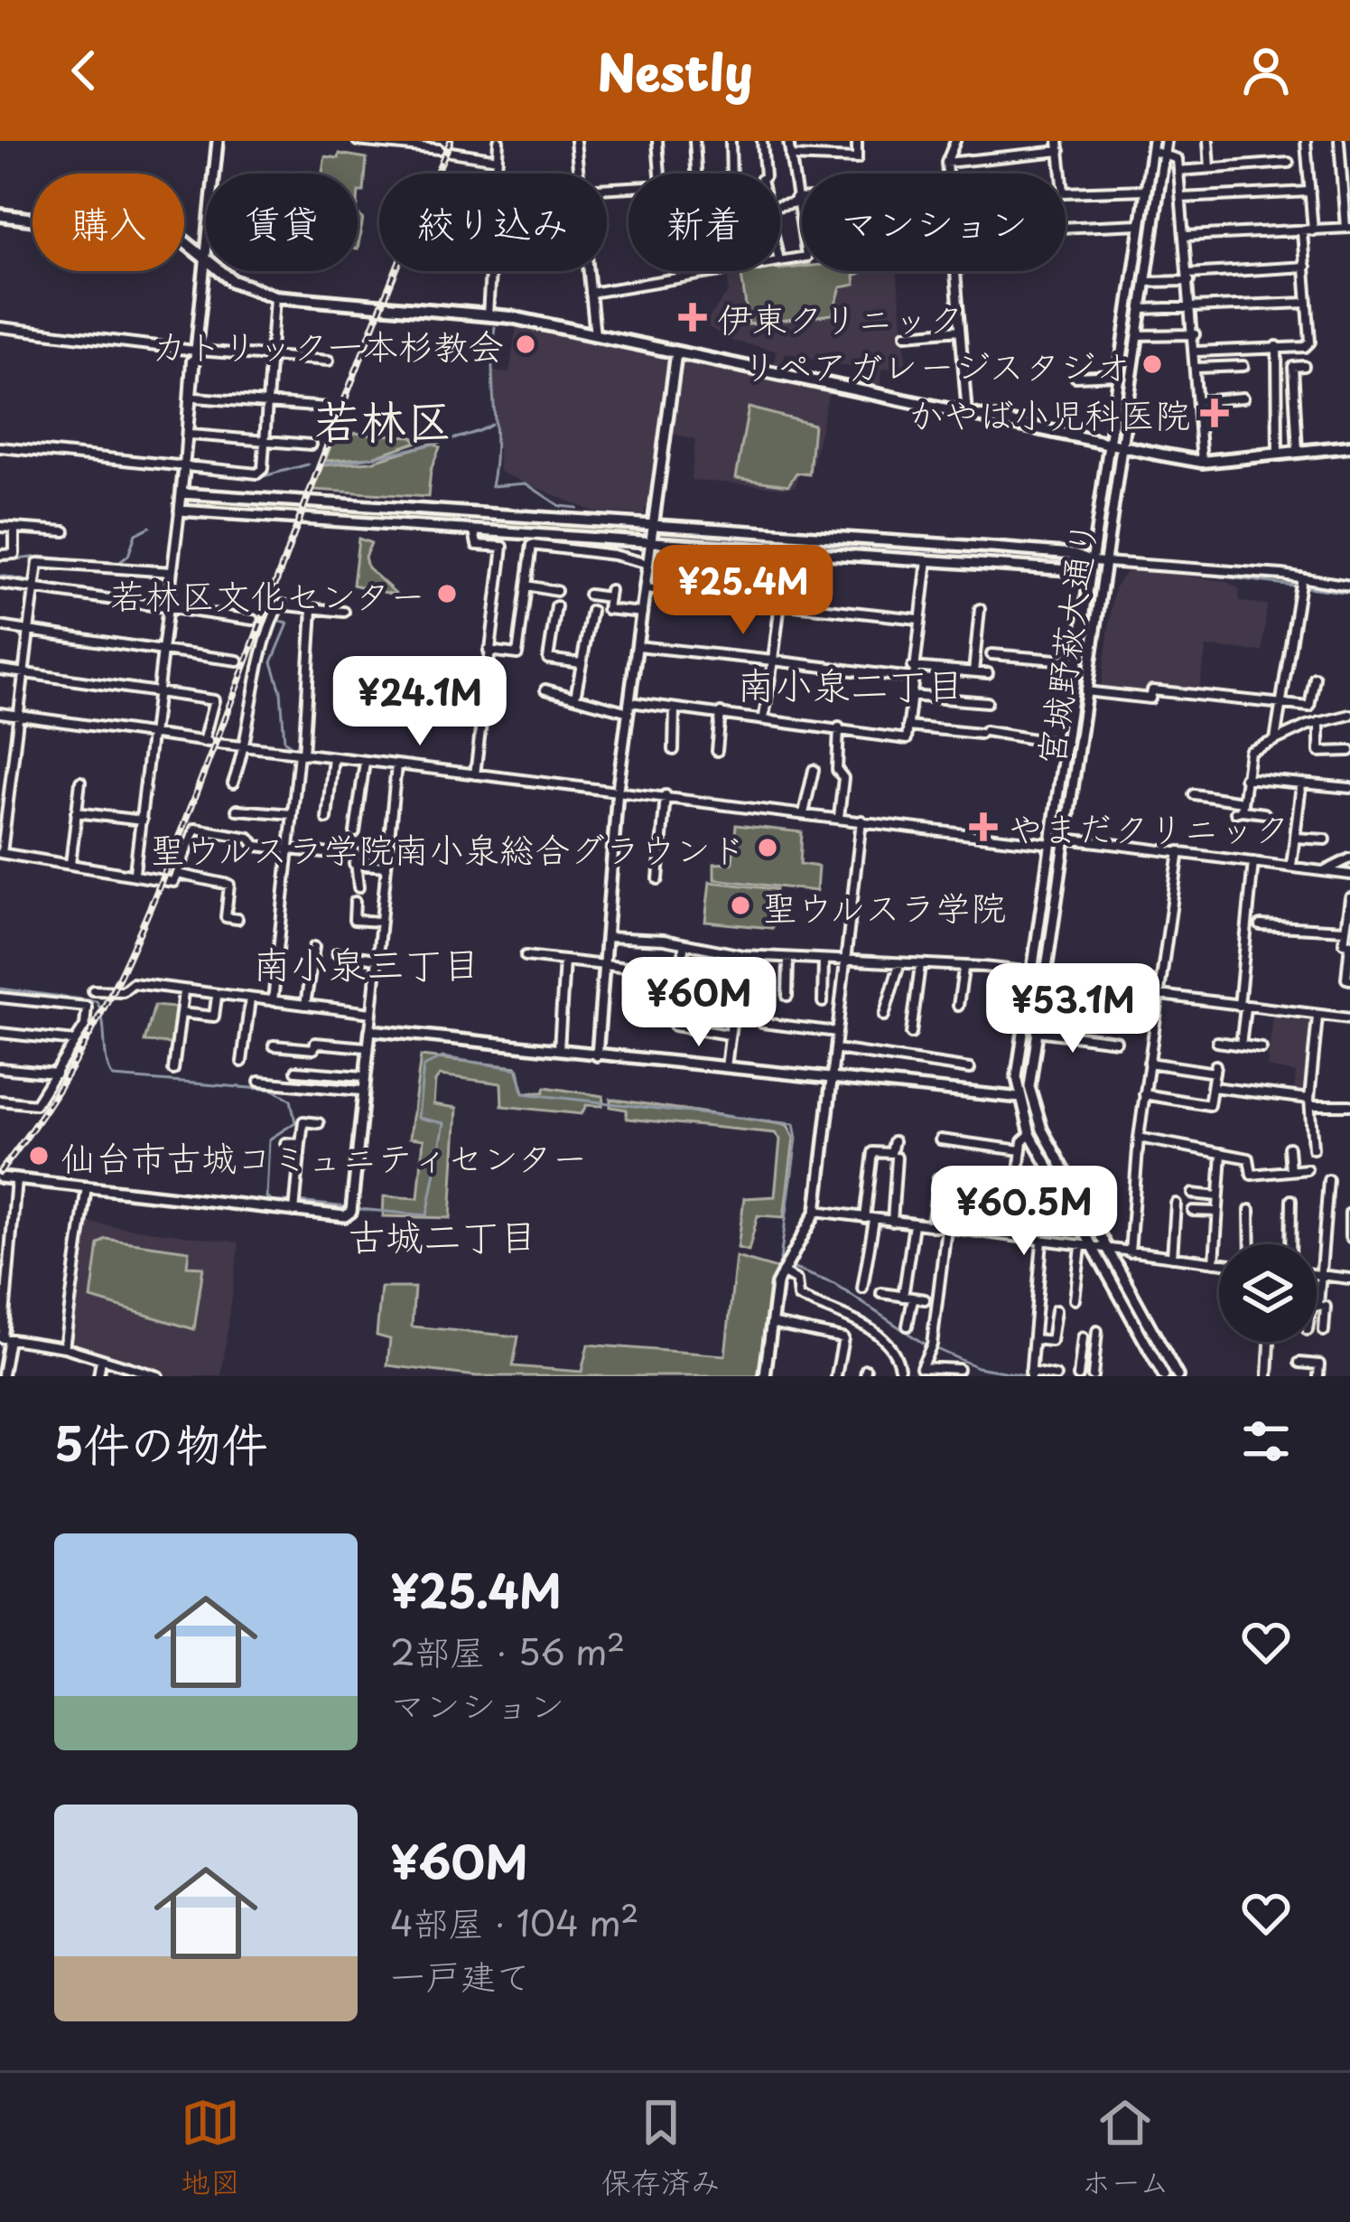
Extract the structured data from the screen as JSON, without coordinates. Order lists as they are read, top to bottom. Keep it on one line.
{"streets":{"street":["宮城野萩大通り"]},"districts":["若林区","南小泉二丁目","南小泉三丁目","古城二丁目"],"places":{"health":["伊東クリニック","かやば小児科医院","やまだクリニック"],"other":["カトリック一本杉教会","リペアガレージスタジオ","若林区文化センター","聖ウルスラ学院南小泉総合グラウンド","聖ウルスラ学院","仙台市古城コミュニティセンター"]},"page":{"header":"Nestly","chip":["購入","賃貸","絞り込み","新着","マンション"],"price":["¥25.4M","¥24.1M","¥60M","¥53.1M","¥60.5M"],"heading":"5件の物件","list":[{"name":"¥25.4M","note":"2部屋 · 56 m² · マンション"},{"name":"¥60M","note":"4部屋 · 104 m² · 一戸建て"}],"tabs":["地図","保存済み","ホーム"]}}
